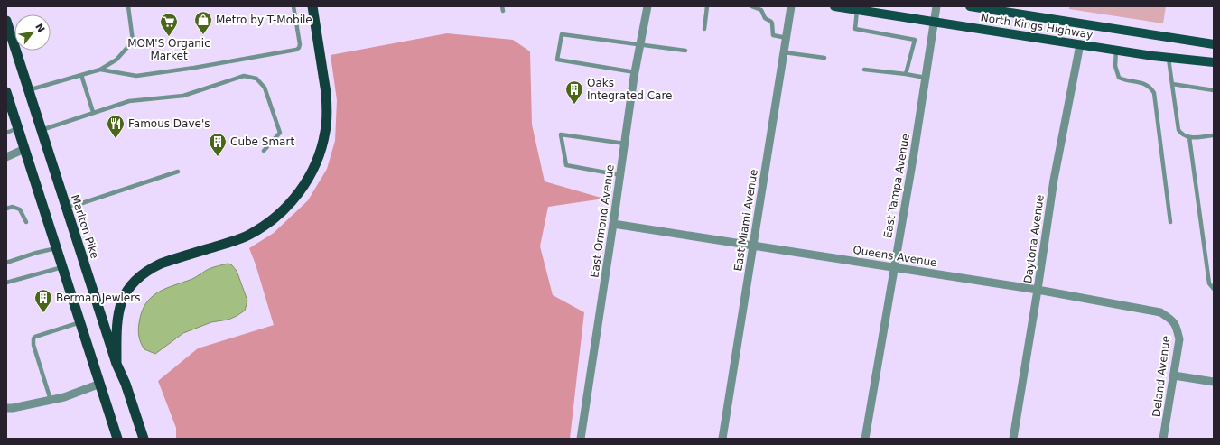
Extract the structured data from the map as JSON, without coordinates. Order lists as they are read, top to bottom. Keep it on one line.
{"streets":{"highway":["Marlton Pike"],"main road":["North Kings Highway"],"street":["East Tampa Avenue","East Miami Avenue","East Ormond Avenue","Daytona Avenue","Queens Avenue","Deland Avenue"]},"crossings":[["North Kings Highway","East Tampa Avenue"],["North Kings Highway","Daytona Avenue"],["East Tampa Avenue","Queens Avenue"],["East Miami Avenue","Queens Avenue"],["East Ormond Avenue","Queens Avenue"],["Daytona Avenue","Queens Avenue"],["Queens Avenue","Deland Avenue"]],"places":{"shop":["Metro by T-Mobile"],"supermarket":["MOM'S Organic Market"],"building":["Oaks Integrated Care","Cube Smart","Berman Jewlers"],"restaurant":["Famous Dave's"]},"north":"top right"}
